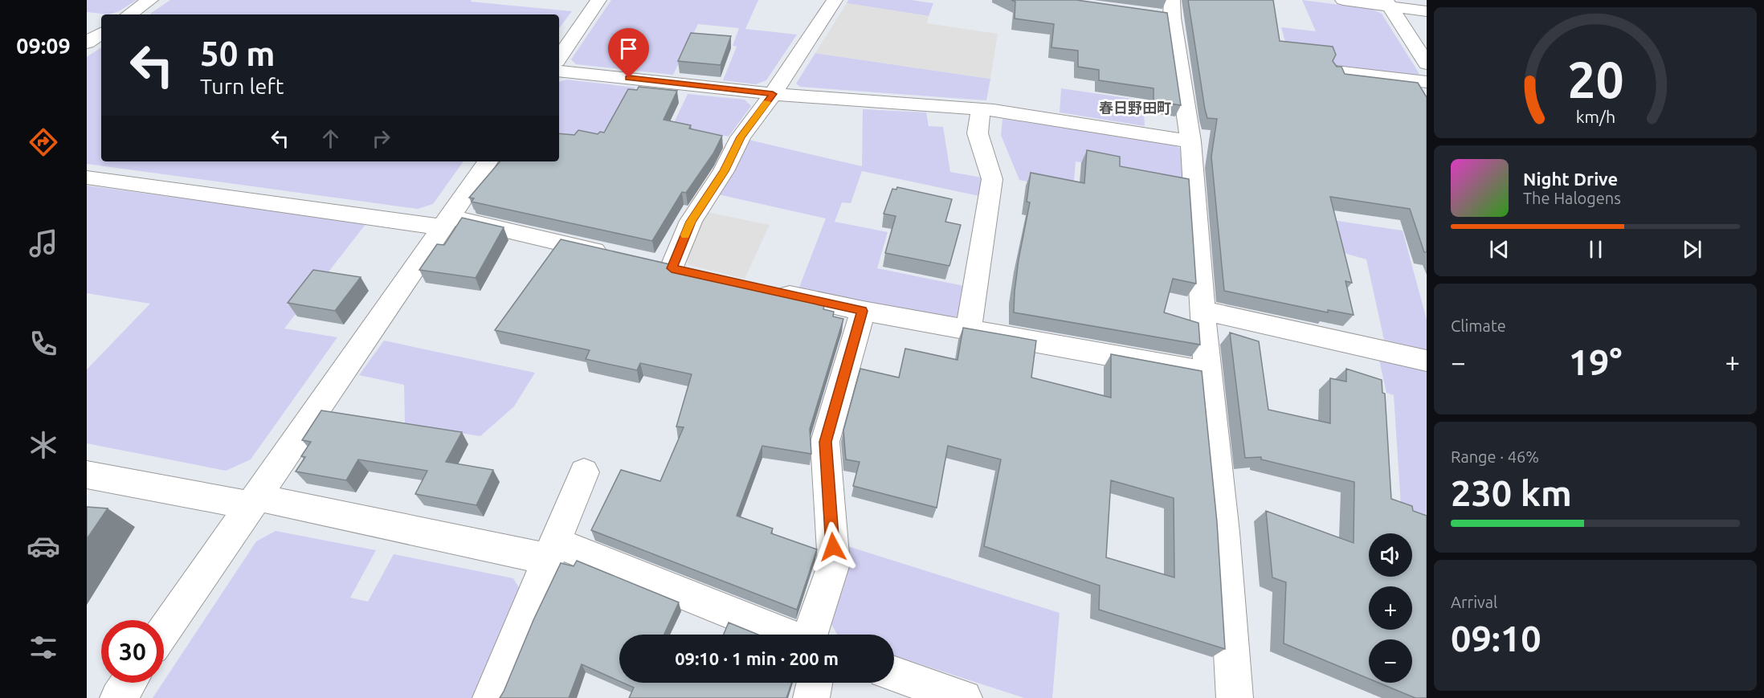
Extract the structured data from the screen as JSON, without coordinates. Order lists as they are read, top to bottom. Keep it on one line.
{"districts":["春日野田町"],"page":{"tabs":"09:09","turn":["50 m","Turn left"],"song":["Night Drive","The Halogens"],"tile":["Climate",["Range · 46%","230 km"],["Arrival","09:10"]],"heat":["−","19°","+"],"map_buttons":["+","−"],"limit":"30","trip":"09:10 · 1 min · 200 m","gauge":["20","km/h"]}}
